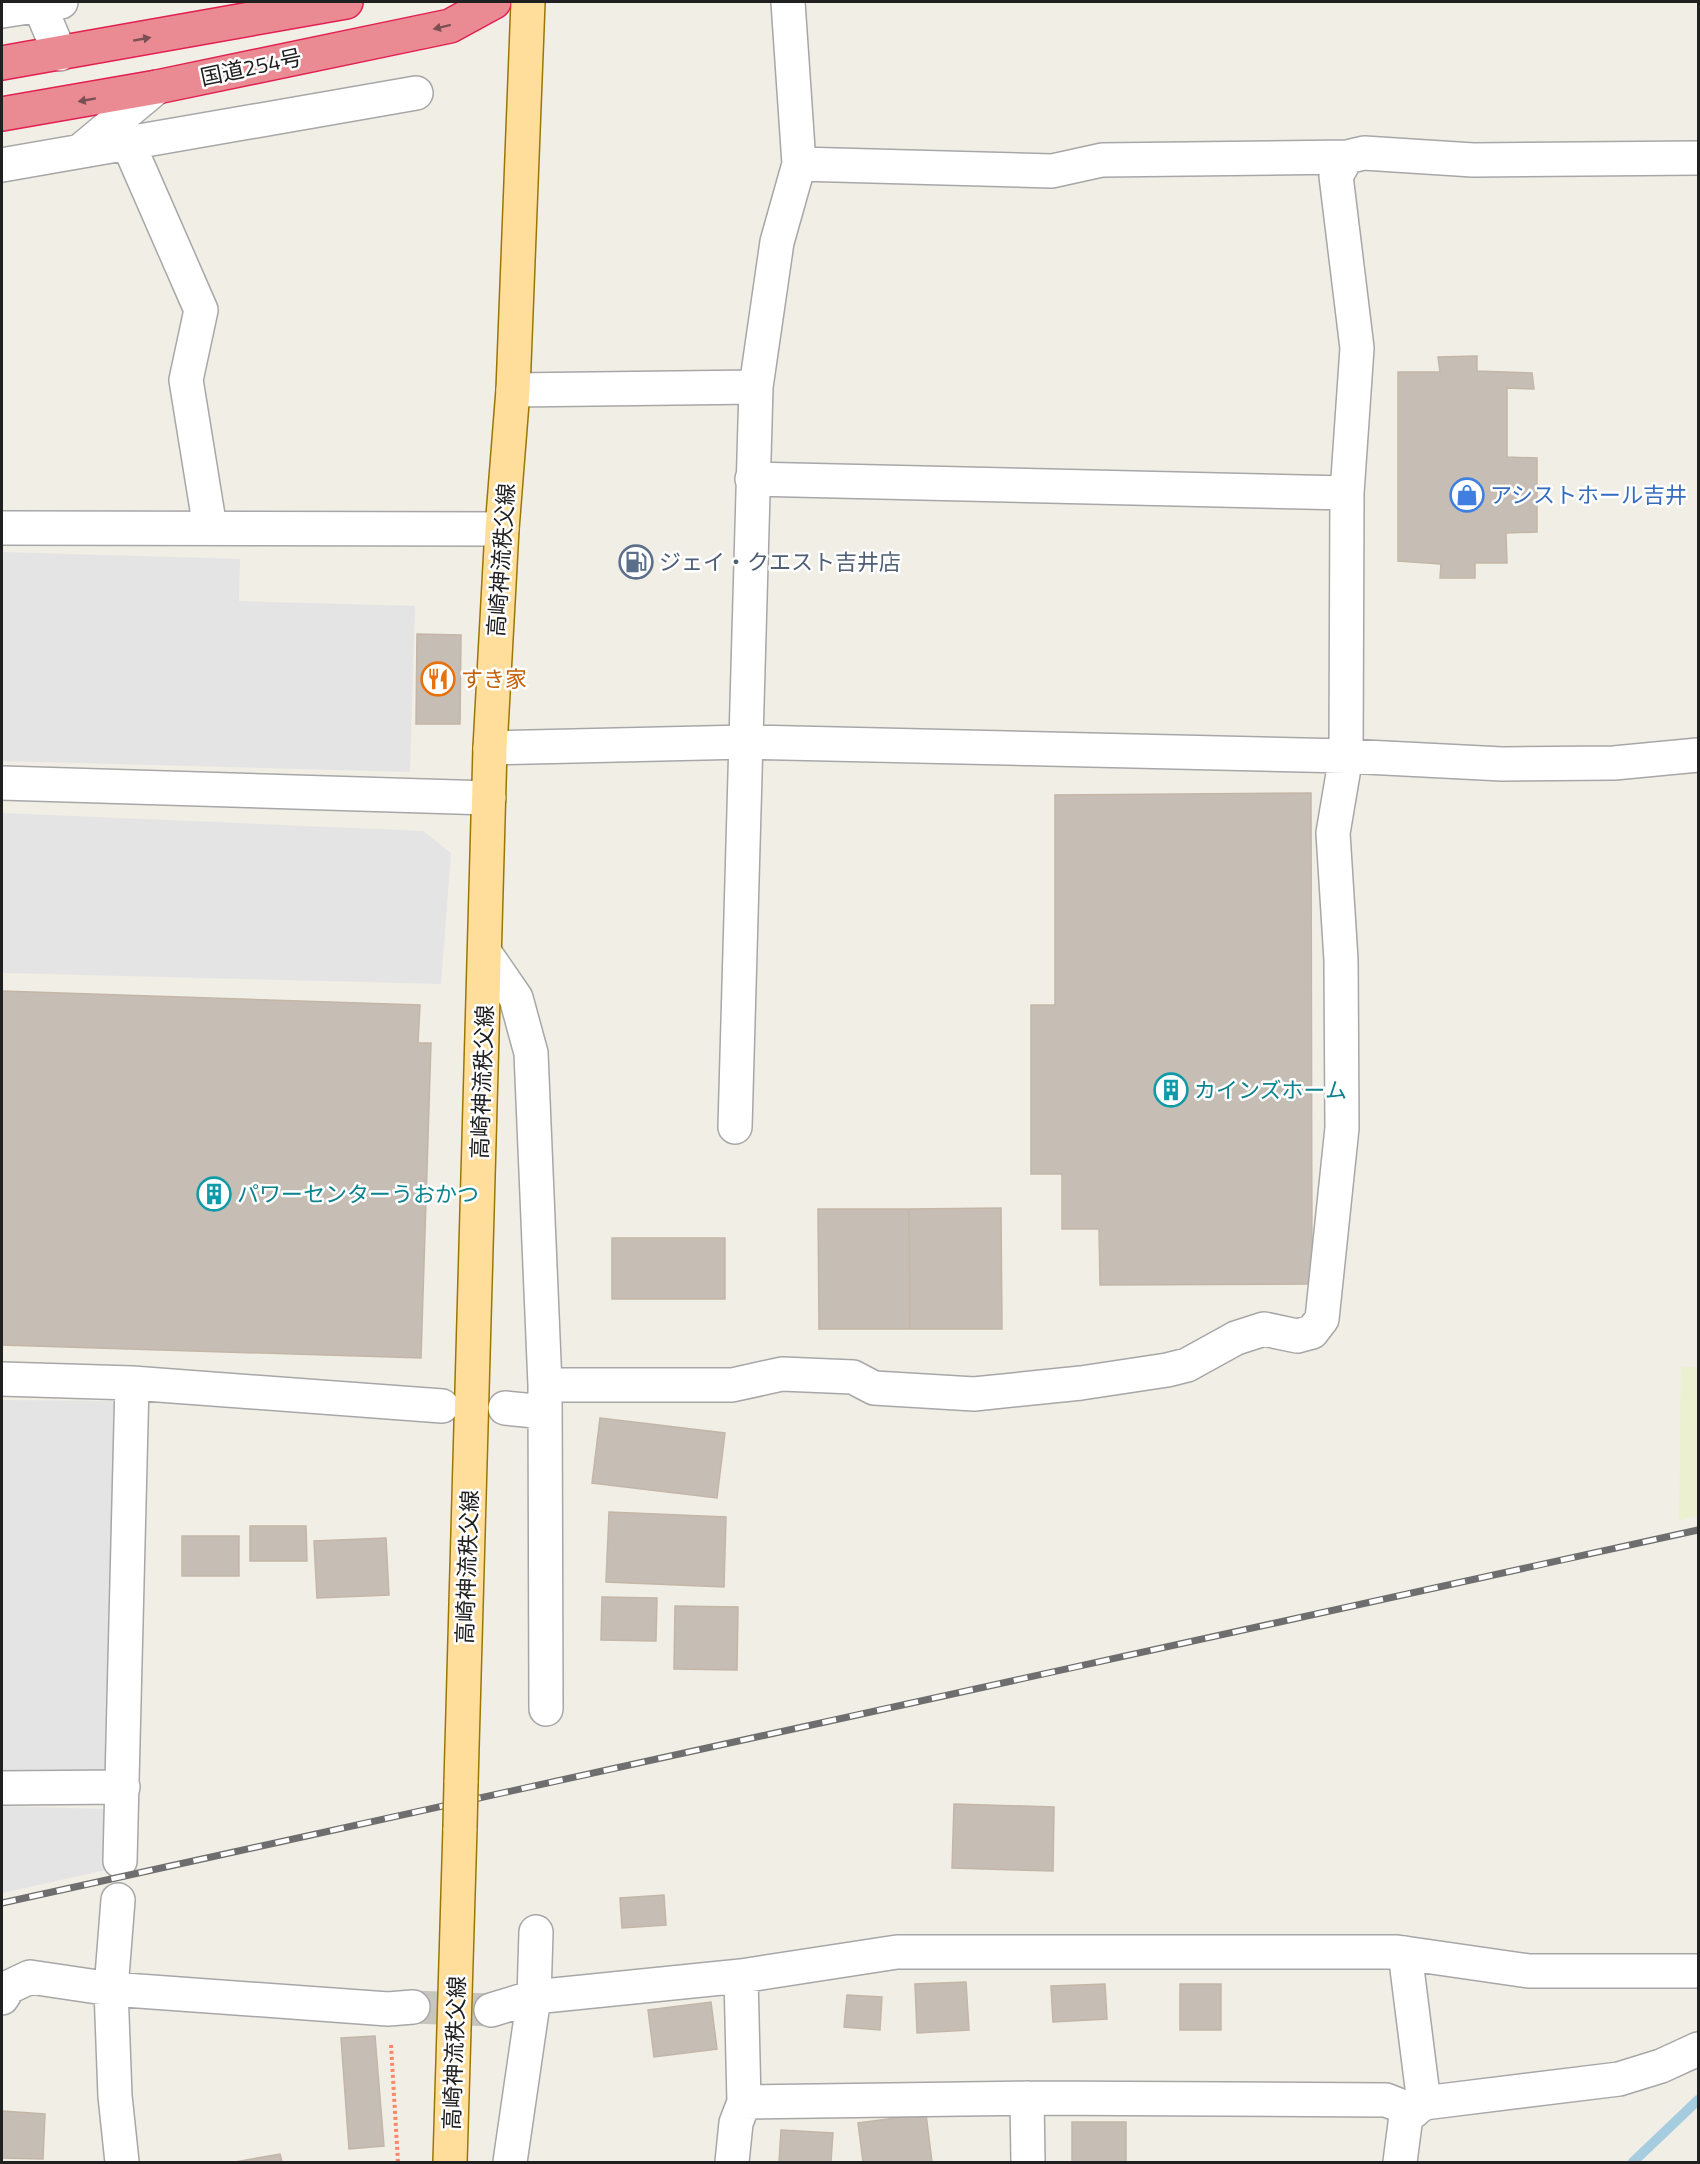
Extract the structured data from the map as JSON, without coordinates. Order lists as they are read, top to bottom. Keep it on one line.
{"streets":{"highway":["国道254号"],"main road":["高崎神流秩父線"]},"places":{"shop":["アシストホール吉井"],"fuel station":["ジェイ・クエスト吉井店"],"restaurant":["すき家"],"building":["カインズホーム","パワーセンターうおかつ"]}}
